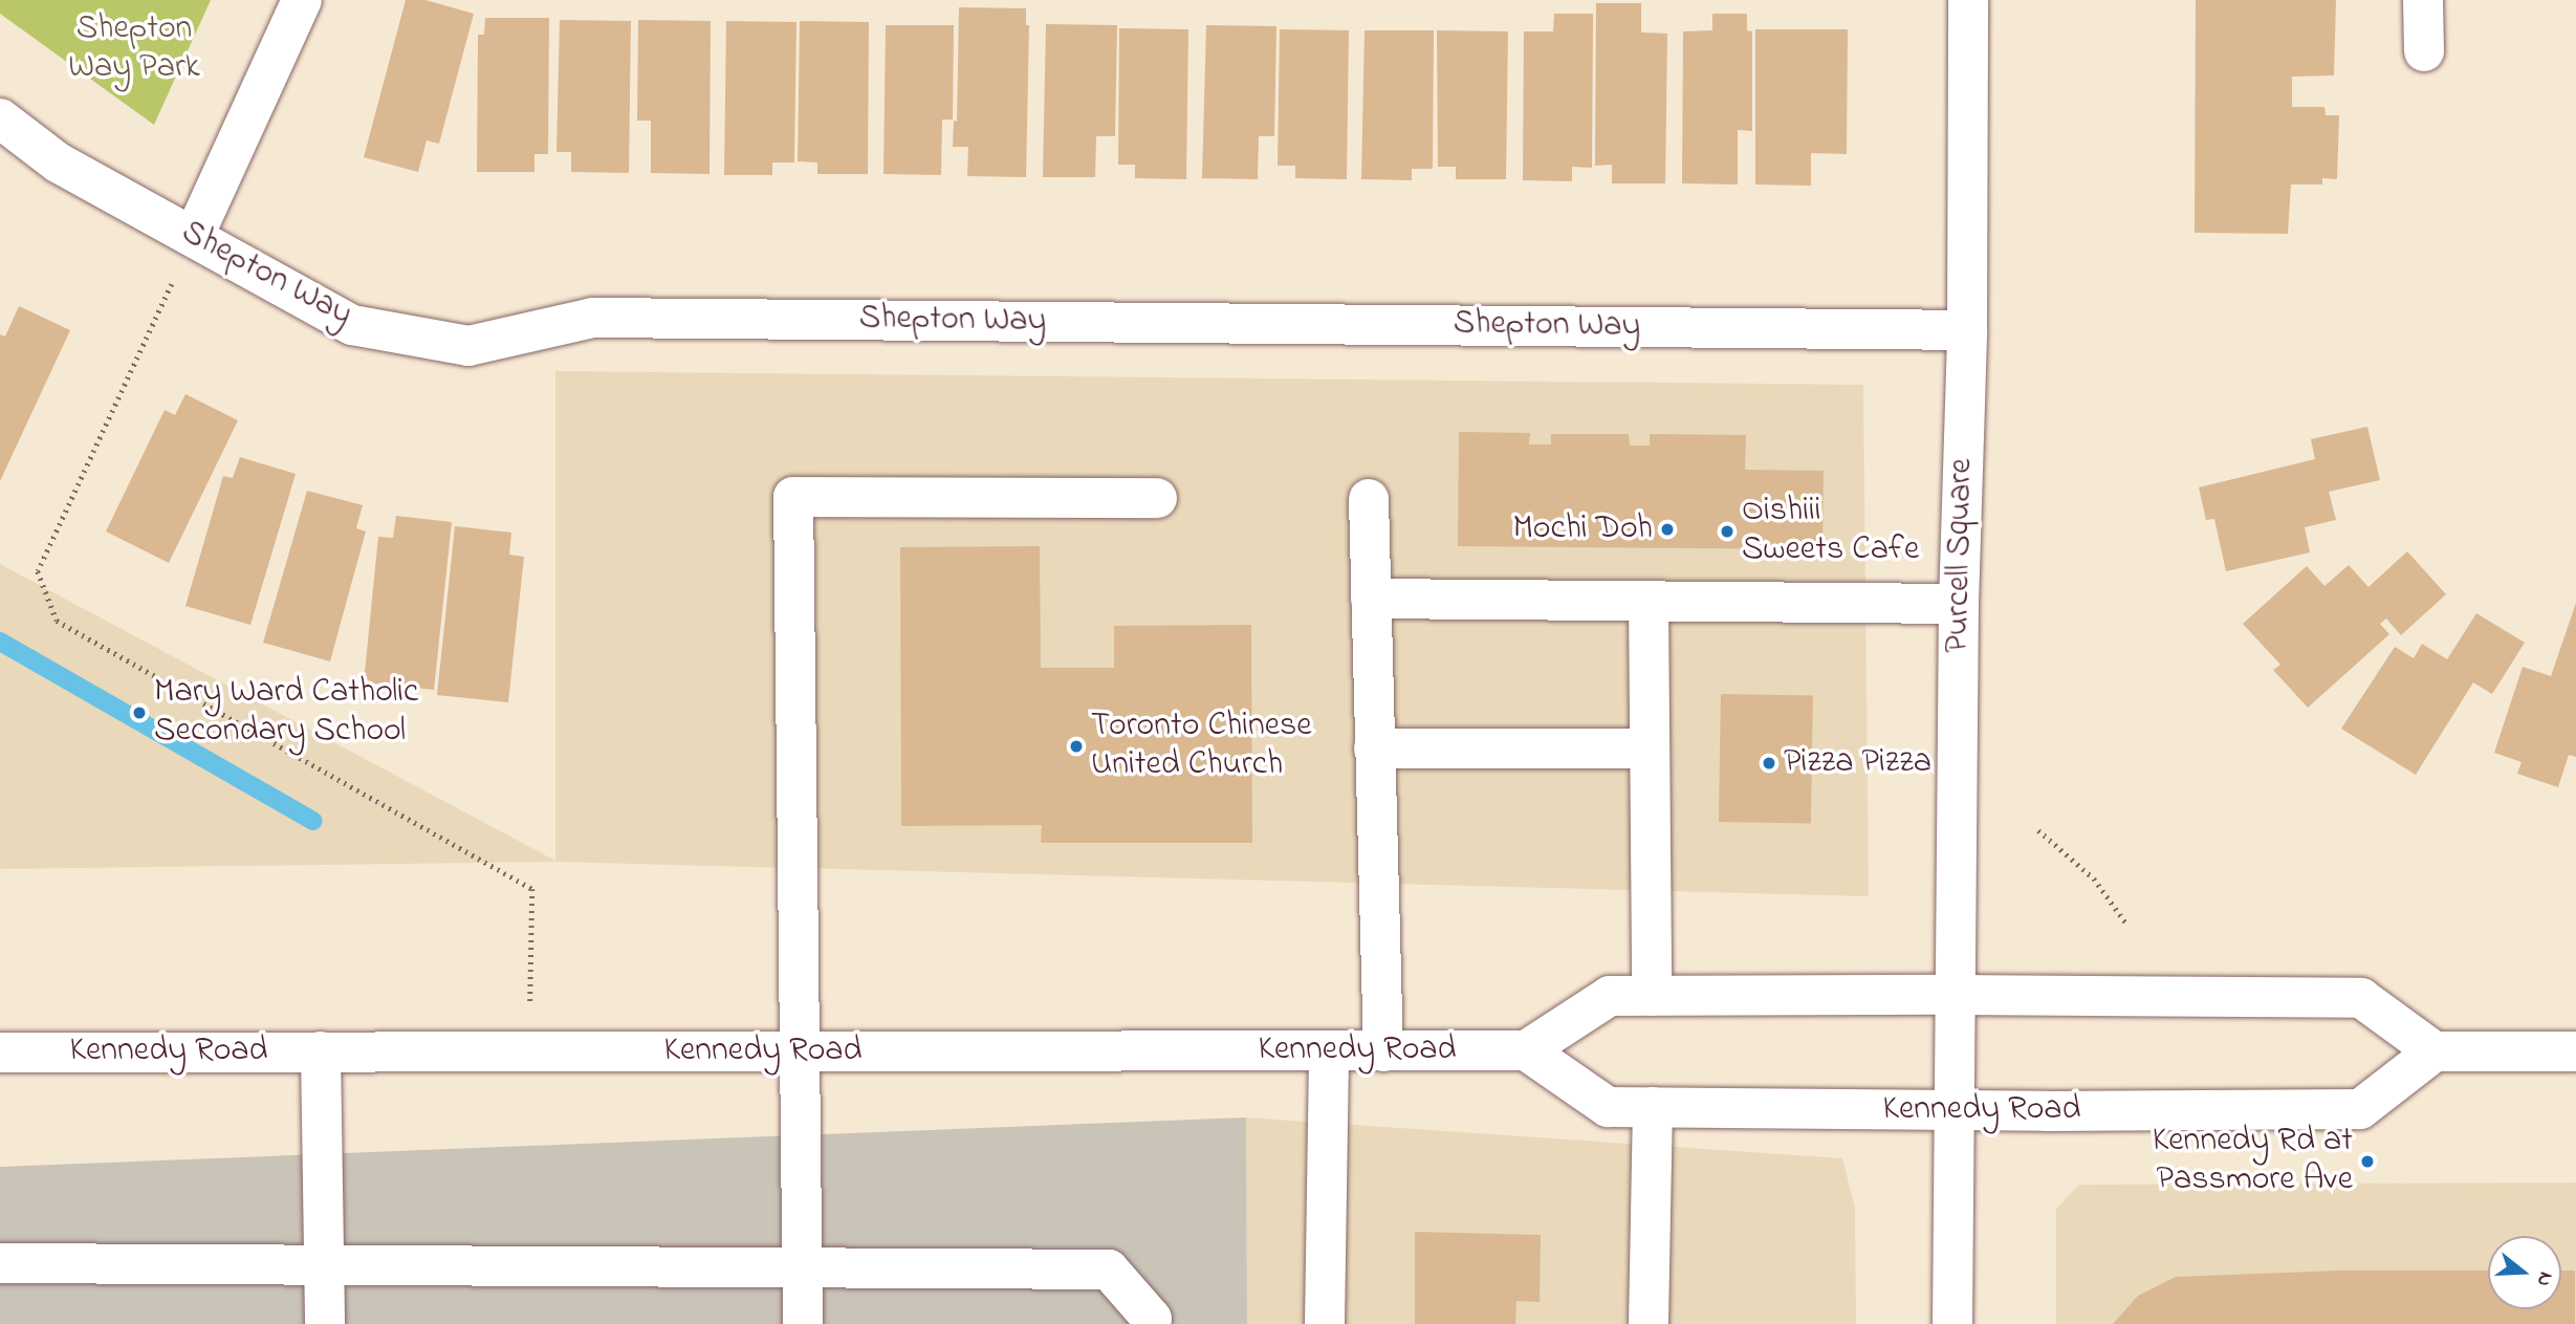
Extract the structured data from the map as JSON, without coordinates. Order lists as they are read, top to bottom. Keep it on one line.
{"streets":{"street":["Shepton Way","Purcell Square","Kennedy Road"]},"crossings":[["Shepton Way","Purcell Square"],["Purcell Square","Kennedy Road"]],"parks":["Shepton Way Park"],"places":["Mochi Doh","Oishiii Sweets Cafe","Mary Ward Catholic Secondary School","Toronto Chinese United Church","Pizza Pizza","Kennedy Rd at Passmore Ave"],"north":"right"}
